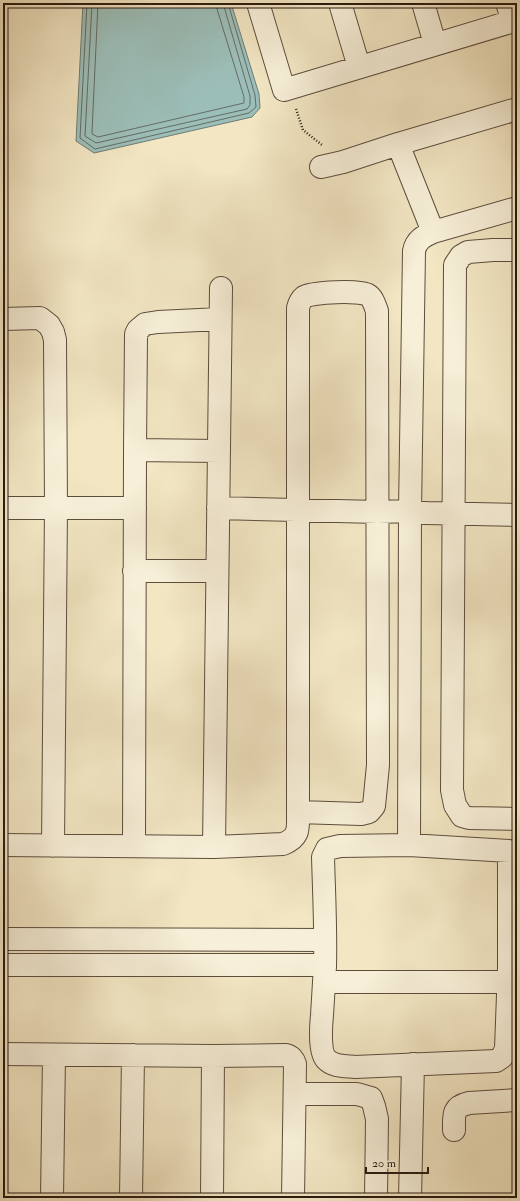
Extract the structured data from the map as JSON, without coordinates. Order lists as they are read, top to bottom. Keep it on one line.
{"scale_bar":"20 m"}
